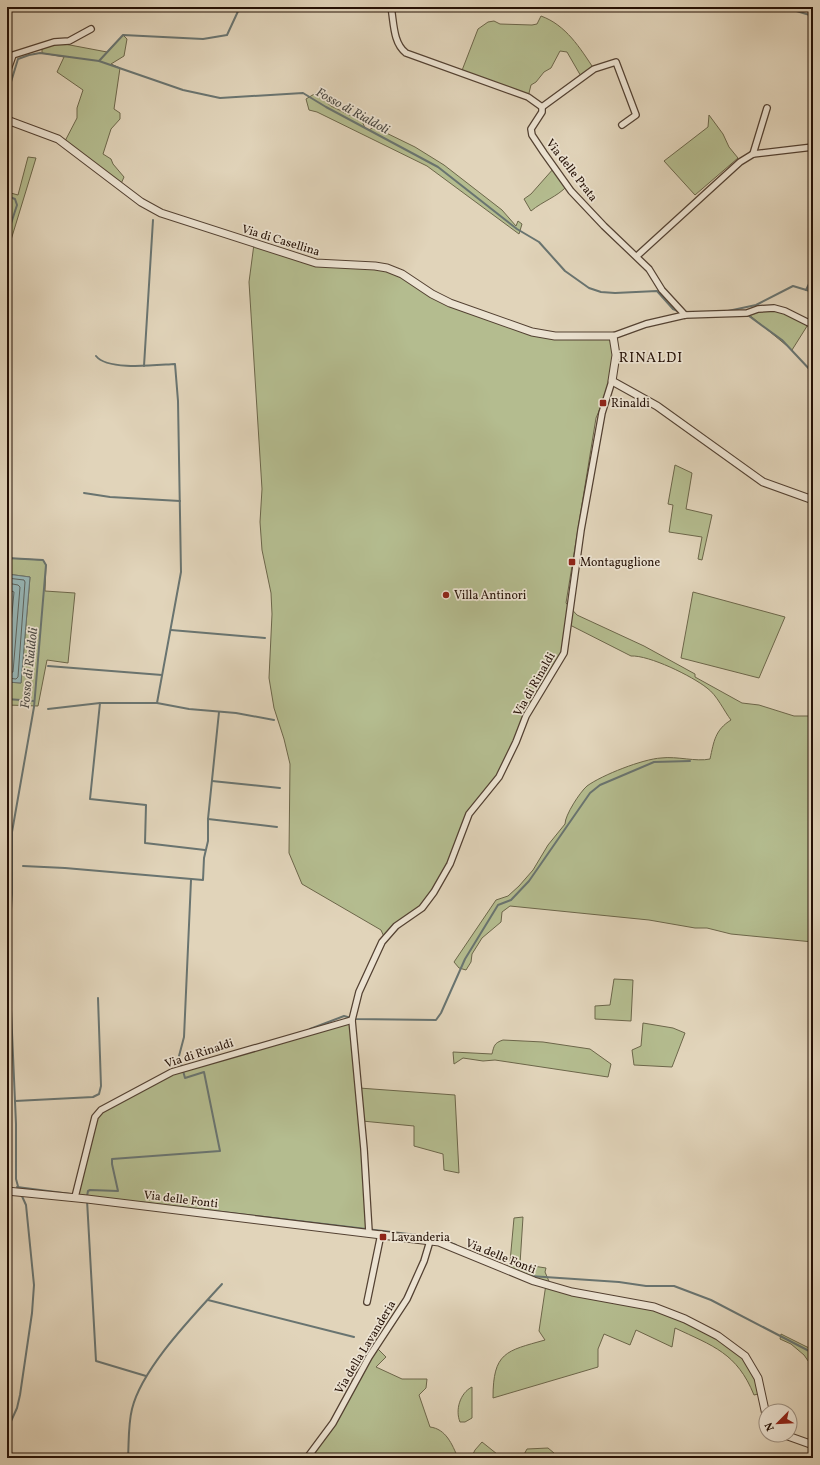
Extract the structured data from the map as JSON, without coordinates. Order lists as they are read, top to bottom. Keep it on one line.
{"streets":{"street":["Via delle Prata","Via di Casellina","Via di Rinaldi","Via delle Fonti","Via della Lavanderia"]},"crossings":[["Via di Casellina","Via di Rinaldi"],["Via di Rinaldi","Via delle Fonti"],["Via delle Fonti","Via della Lavanderia"]],"districts":["RINALDI"],"water":["Fosso di Rialdoli"],"places":{"transit":["Rinaldi","Montaguglione","Lavanderia"],"other":["Villa Antinori"]},"north":"bottom left"}
